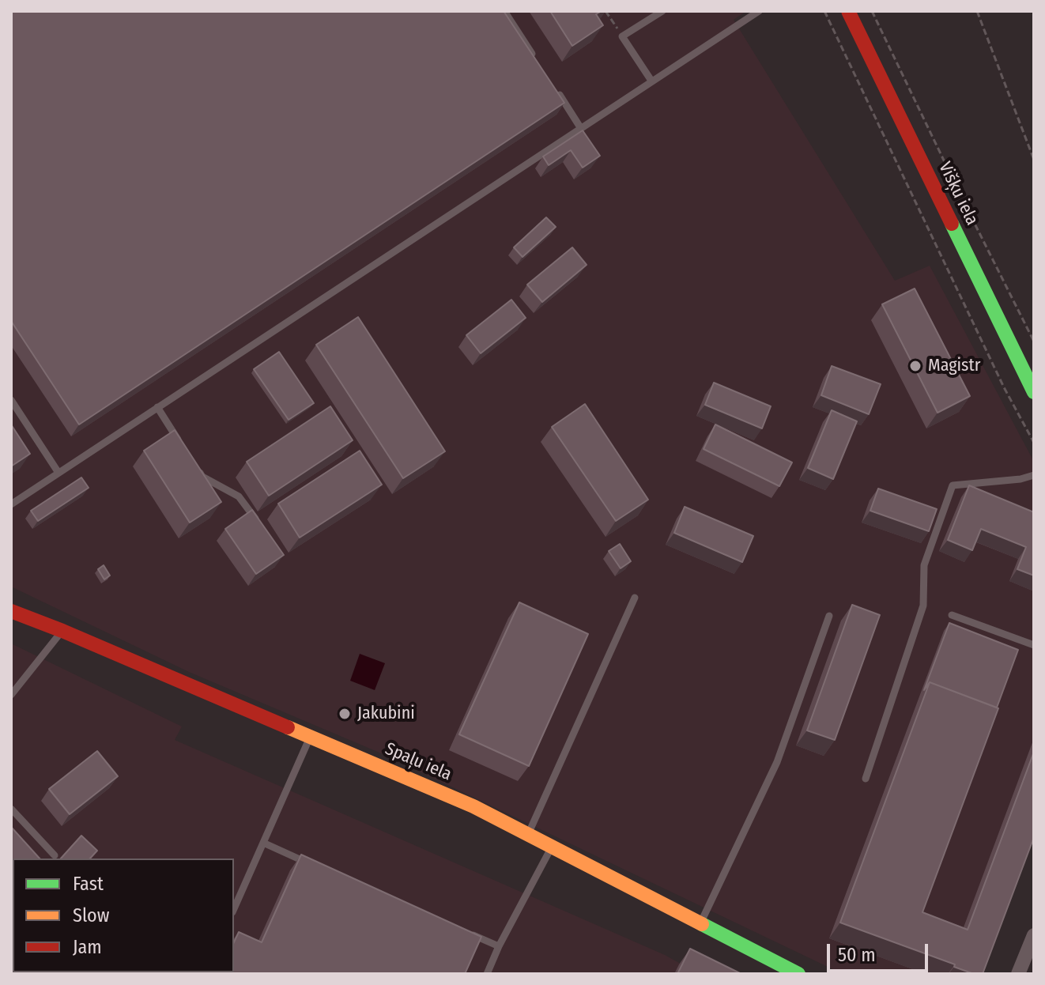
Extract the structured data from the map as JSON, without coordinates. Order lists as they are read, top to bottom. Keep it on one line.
{"streets":{"street":["Višķu iela","Spaļu iela"]},"places":["Magistr","Jakubini"],"legend":["Fast","Slow","Jam"],"scale_bar":"50 m"}
